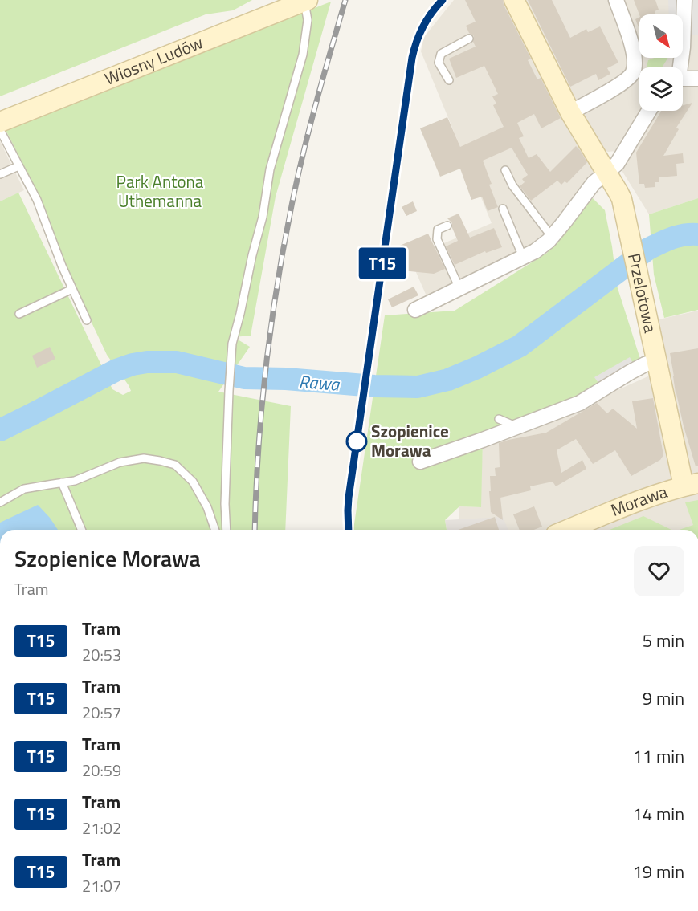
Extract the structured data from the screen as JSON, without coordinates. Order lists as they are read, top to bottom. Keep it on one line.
{"streets":{"street":["Wiosny Ludów","Przelotowa","Morawa"]},"crossings":[["Przelotowa","Morawa"]],"water":["Rawa"],"parks":["Park Antona Uthemanna"],"places":["Szopienice Morawa"],"lines":["tram line T15"],"north":"bottom right","page":{"on_map":"T15","heading":["Szopienice Morawa","Tram"],"list":[{"mark":"T15","name":"Tram","note":"20:53","value":"5 min"},{"mark":"T15","name":"Tram","note":"20:57","value":"9 min"},{"mark":"T15","name":"Tram","note":"20:59","value":"11 min"},{"mark":"T15","name":"Tram","note":"21:02","value":"14 min"},{"mark":"T15","name":"Tram","note":"21:07","value":"19 min"}]}}
